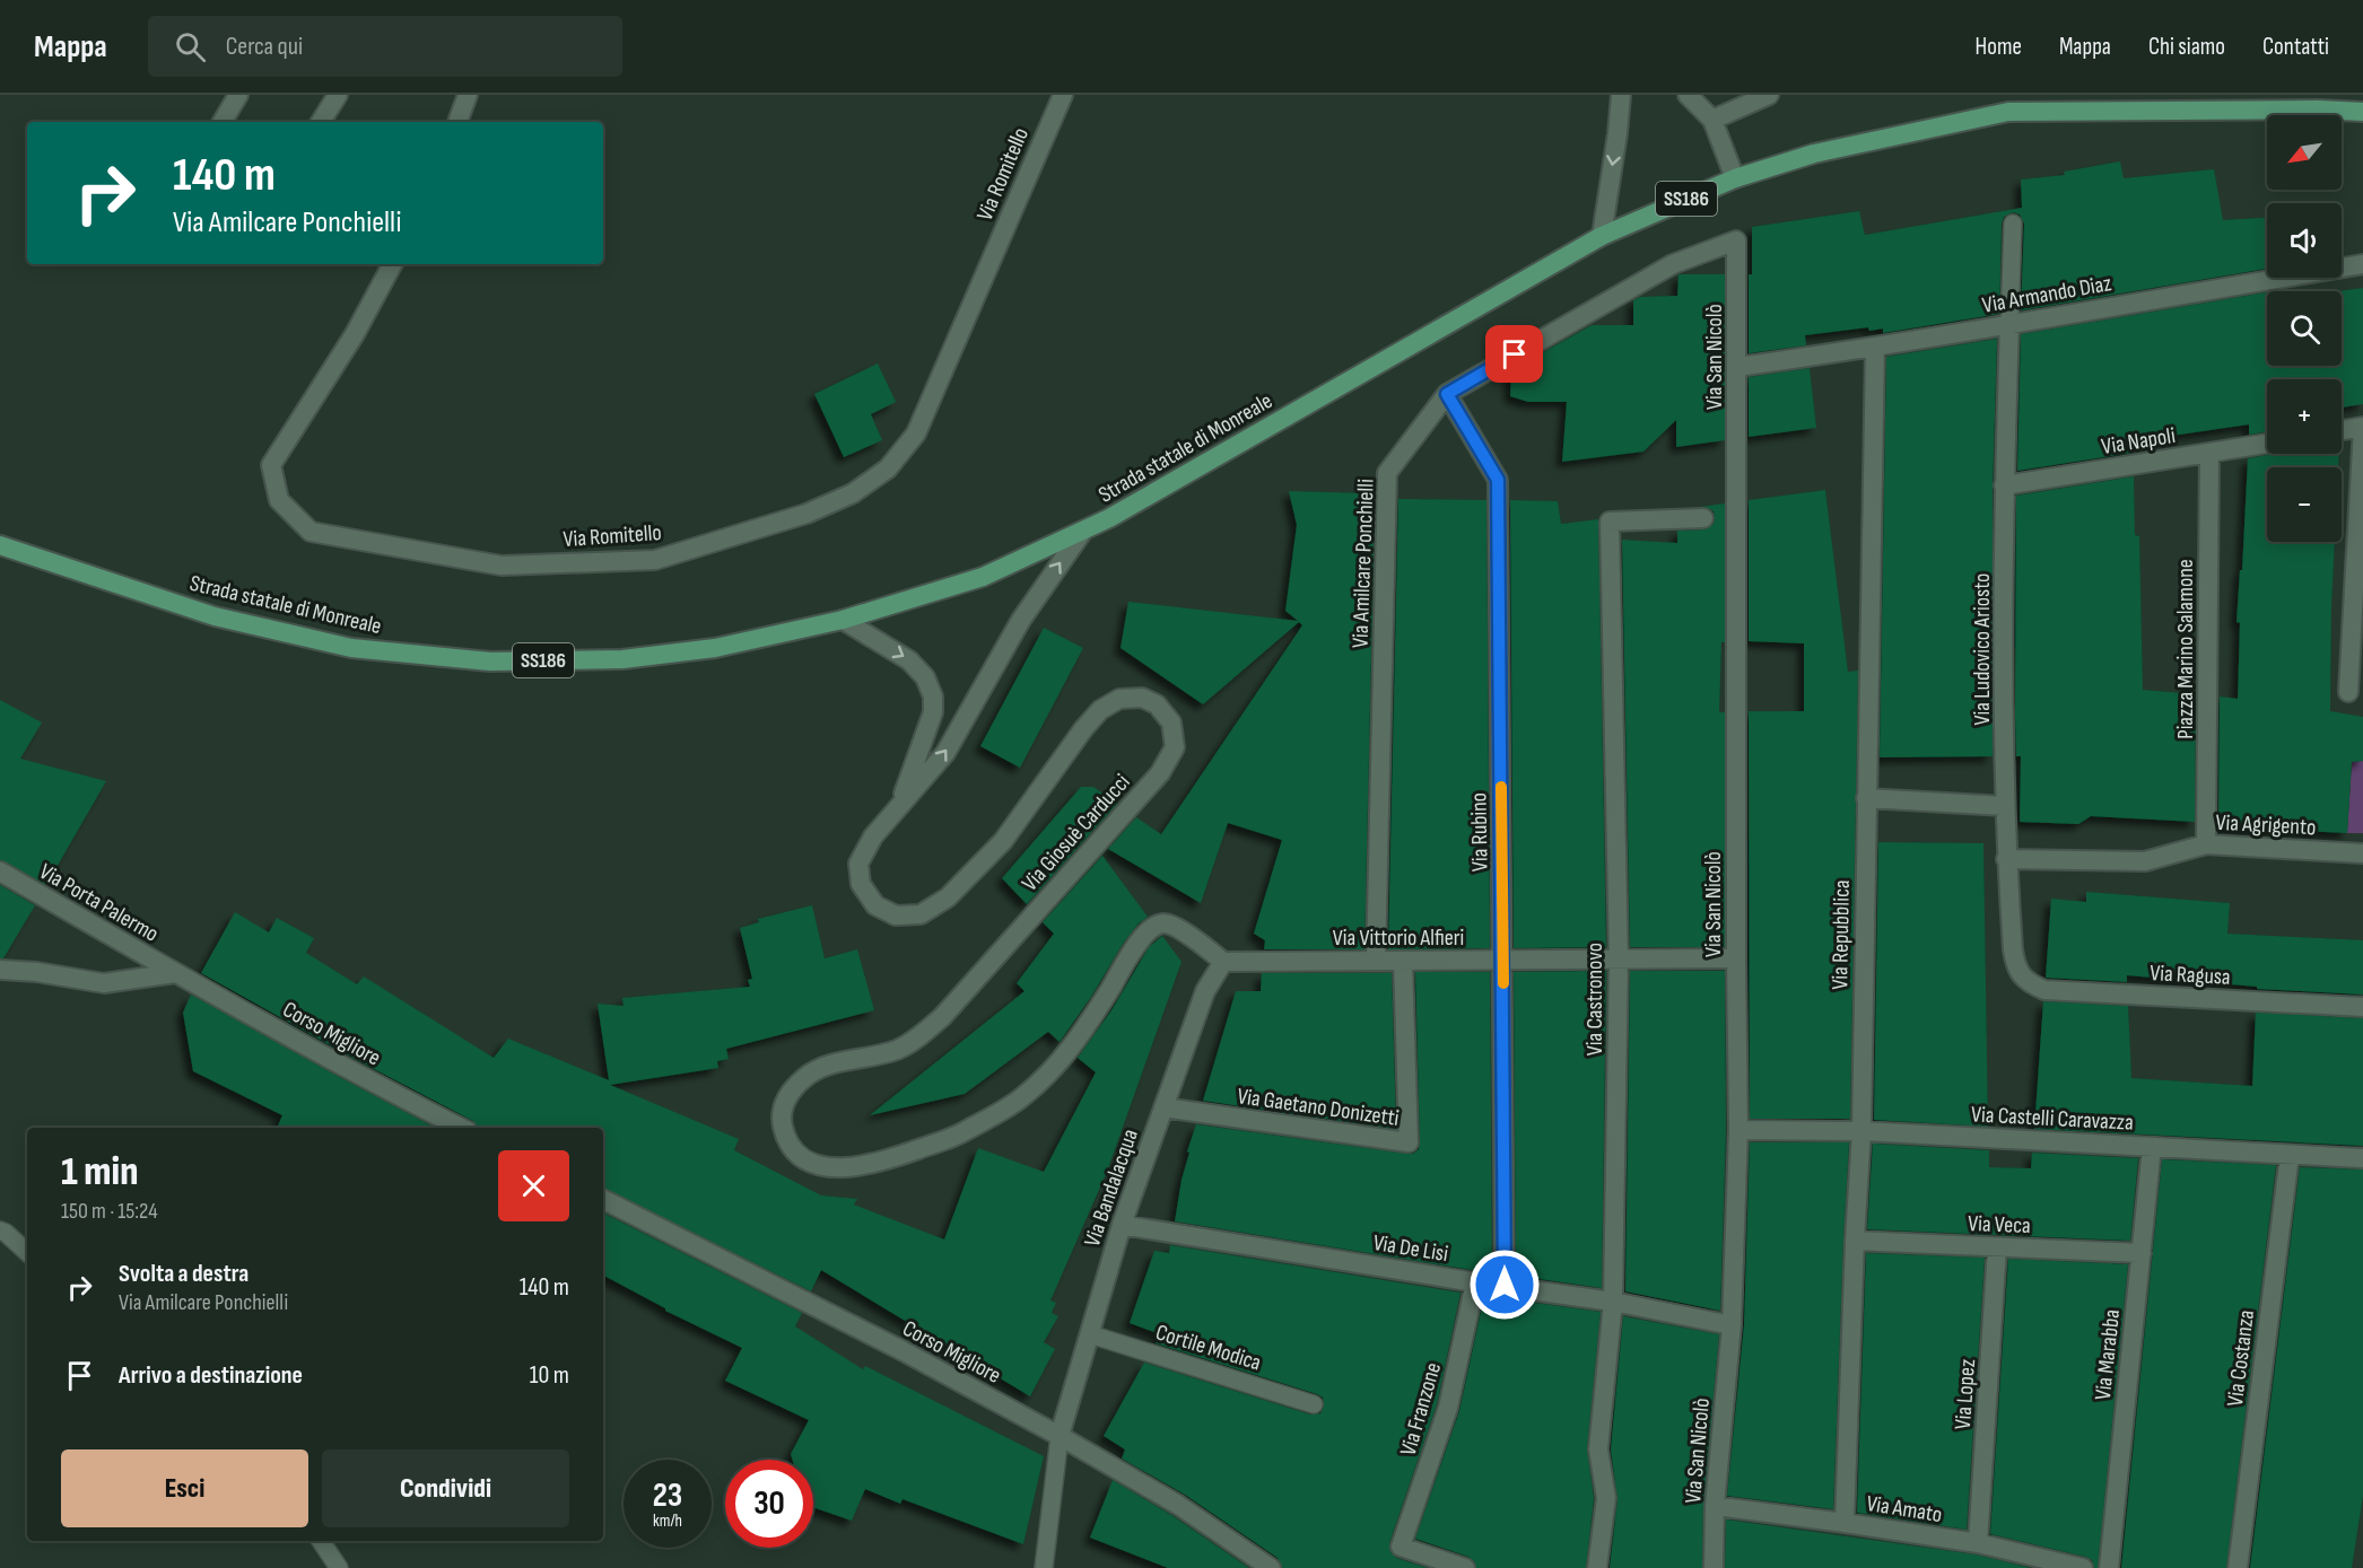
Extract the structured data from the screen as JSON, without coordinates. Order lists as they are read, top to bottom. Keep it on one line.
{"streets":{"main road":["SS186","Strada statale di Monreale"],"street":["Via Romitello","Via Armando Diaz","Via San Nicolò","Via Napoli","Via Amilcare Ponchielli","Via Ludovico Ariosto","Piazza Marino Salamone","Via Agrigento","Via Giosuè Carducci","Via Rubino","Via Porta Palermo","Via Repubblica","Via Vittorio Alfieri","Via Ragusa","Via Castronovo","Corso Migliore","Via Gaetano Donizetti","Via Castelli Caravazza","Via Bandalacqua","Via Veca","Via De Lisi","Via Marabba","Via Costanza","Via Lopez","Via Franzone","Via Amato"],"lane":["Cortile Modica"]},"crossings":[["Via Armando Diaz","Via San Nicolò"],["Via Armando Diaz","Via Ludovico Ariosto"],["Via Armando Diaz","Via Repubblica"],["Via San Nicolò","Via Amilcare Ponchielli"],["Via San Nicolò","Via Vittorio Alfieri"],["Via San Nicolò","Via Castelli Caravazza"],["Via San Nicolò","Via De Lisi"],["Via San Nicolò","Via Amato"],["Via Napoli","Via Ludovico Ariosto"],["Via Napoli","Piazza Marino Salamone"],["Strada statale di Monreale","Via Giosuè Carducci"],["Via Amilcare Ponchielli","Via Rubino"],["Via Amilcare Ponchielli","Via Vittorio Alfieri"],["Via Ludovico Ariosto","Via Agrigento"],["Via Ludovico Ariosto","Via Ragusa"],["Piazza Marino Salamone","Via Agrigento"],["Via Giosuè Carducci","Via Vittorio Alfieri"],["Via Giosuè Carducci","Via Bandalacqua"],["Via Rubino","Via Vittorio Alfieri"],["Via Rubino","Via De Lisi"],["Via Porta Palermo","Corso Migliore"],["Via Repubblica","Via Castelli Caravazza"],["Via Repubblica","Via Veca"],["Via Repubblica","Via Amato"],["Via Vittorio Alfieri","Via Castronovo"],["Via Vittorio Alfieri","Via Gaetano Donizetti"],["Via Vittorio Alfieri","Via Bandalacqua"],["Via Castronovo","Via De Lisi"],["Corso Migliore","Via Bandalacqua"],["Via Gaetano Donizetti","Via Bandalacqua"],["Via Castelli Caravazza","Via Marabba"],["Via Castelli Caravazza","Via Costanza"],["Via Bandalacqua","Via De Lisi"],["Via Bandalacqua","Cortile Modica"],["Via Veca","Via Marabba"],["Via Veca","Via Lopez"],["Via De Lisi","Via Franzone"],["Via Lopez","Via Amato"]],"north":"bottom left","page":{"header":"Mappa","search":"Cerca qui","nav":["Home","Mappa","Chi siamo","Contatti"],"map_buttons":["+","−"],"turn":["140 m","Via Amilcare Ponchielli"],"heading":["1 min","150 m · 15:24"],"list":[{"name":"Svolta a destra","note":"Via Amilcare Ponchielli","value":"140 m"},{"name":"Arrivo a destinazione","value":"10 m"}],"buttons":["Esci","Condividi"],"speed":"23 km/h","limit":"30"}}
